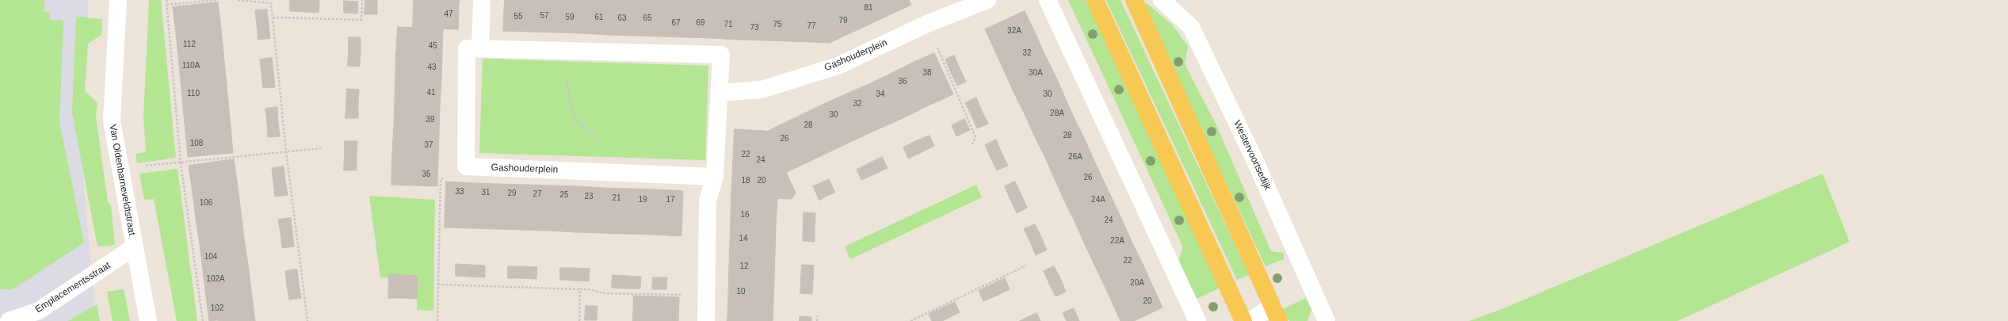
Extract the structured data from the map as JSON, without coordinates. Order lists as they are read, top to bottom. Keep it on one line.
{"streets":{"street":["Gashouderplein","Westervoortsedijk","Van Oldenbarneveldtstraat","Emplacementsstraat"]},"crossings":[["Van Oldenbarneveldtstraat","Emplacementsstraat"]],"house_numbers":["81","47","57","55","59","61","63","65","79","67","69","71","75","77","73","32A","112","45","32","110A","43","38","30A","36","41","110","34","30","32","28A","30","39","28","28","26","108","37","22","26A","24","35","26","18","20","33","31","29","27","25","23","21","19","17","24A","106","16","24","14","22A","104","22","12","102A","20A","10","20","102"]}
